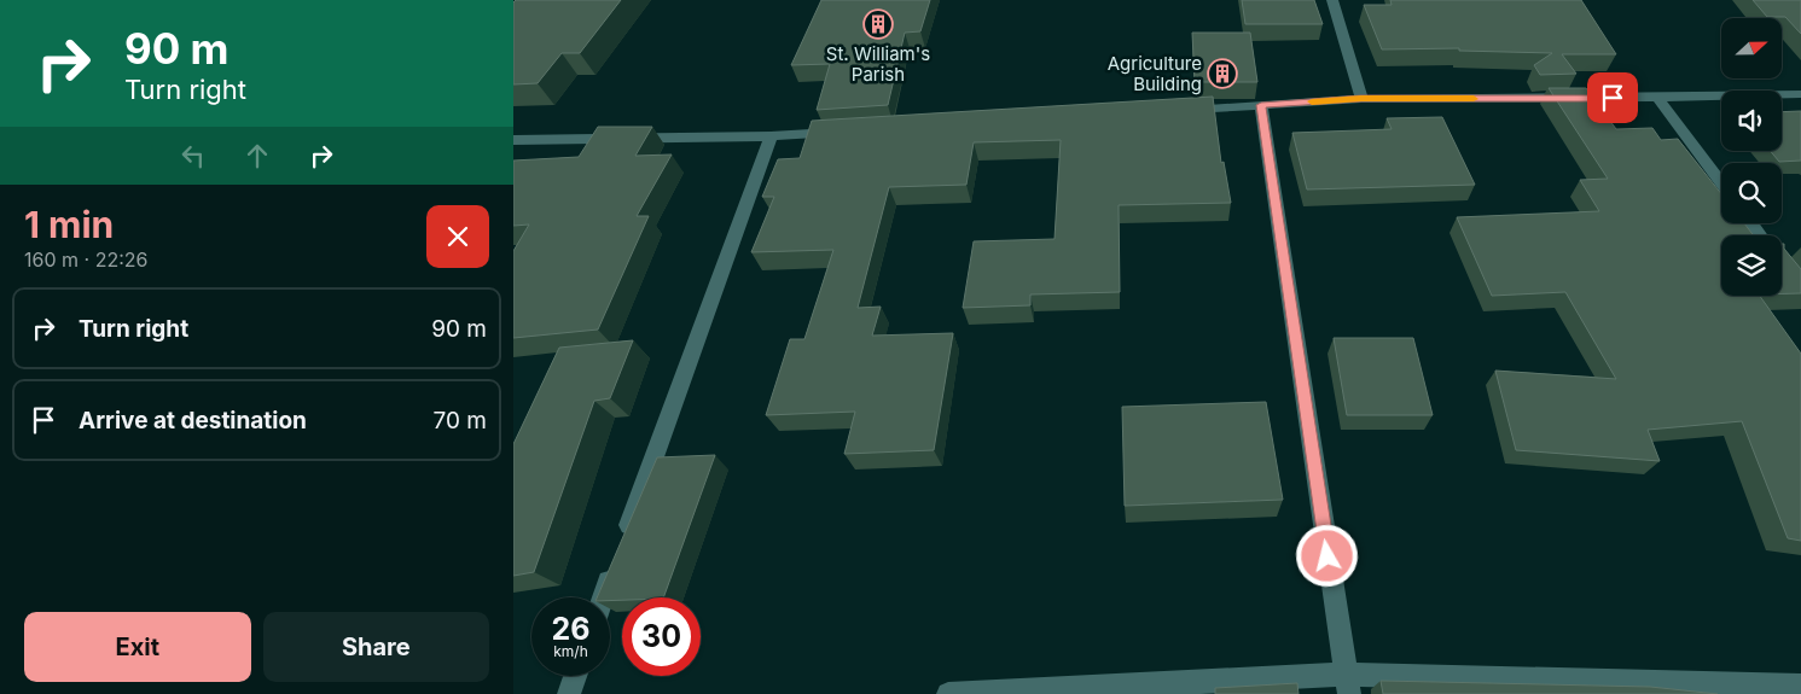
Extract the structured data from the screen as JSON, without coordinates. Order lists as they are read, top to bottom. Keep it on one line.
{"places":{"building":["St. William's Parish","Agriculture Building"]},"north":"right","page":{"turn":["90 m","Turn right"],"heading":["1 min","160 m · 22:26"],"list":[{"name":"Turn right","value":"90 m"},{"name":"Arrive at destination","value":"70 m"}],"speed":"26 km/h","limit":"30","buttons":["Exit","Share"]}}
